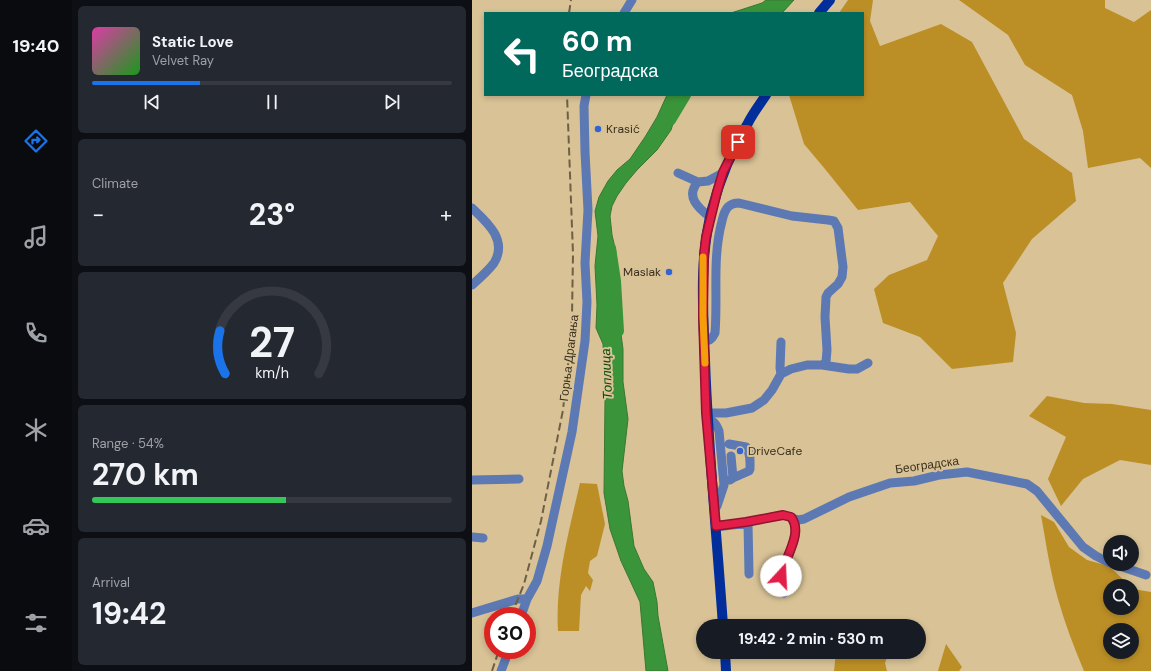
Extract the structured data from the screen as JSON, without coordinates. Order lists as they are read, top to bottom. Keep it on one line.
{"streets":{"street":["Горња Драгања","Београдска"]},"water":["Топлица"],"places":["Krasić","Maslak","DriveCafe"],"page":{"tabs":"19:40","turn":["60 m","Београдска"],"song":["Static Love","Velvet Ray"],"tile":["Climate",["Range · 54%","270 km"],["Arrival","19:42"]],"heat":["−","23°","+"],"limit":"30","trip":"19:42 · 2 min · 530 m","gauge":["27","km/h"]}}
